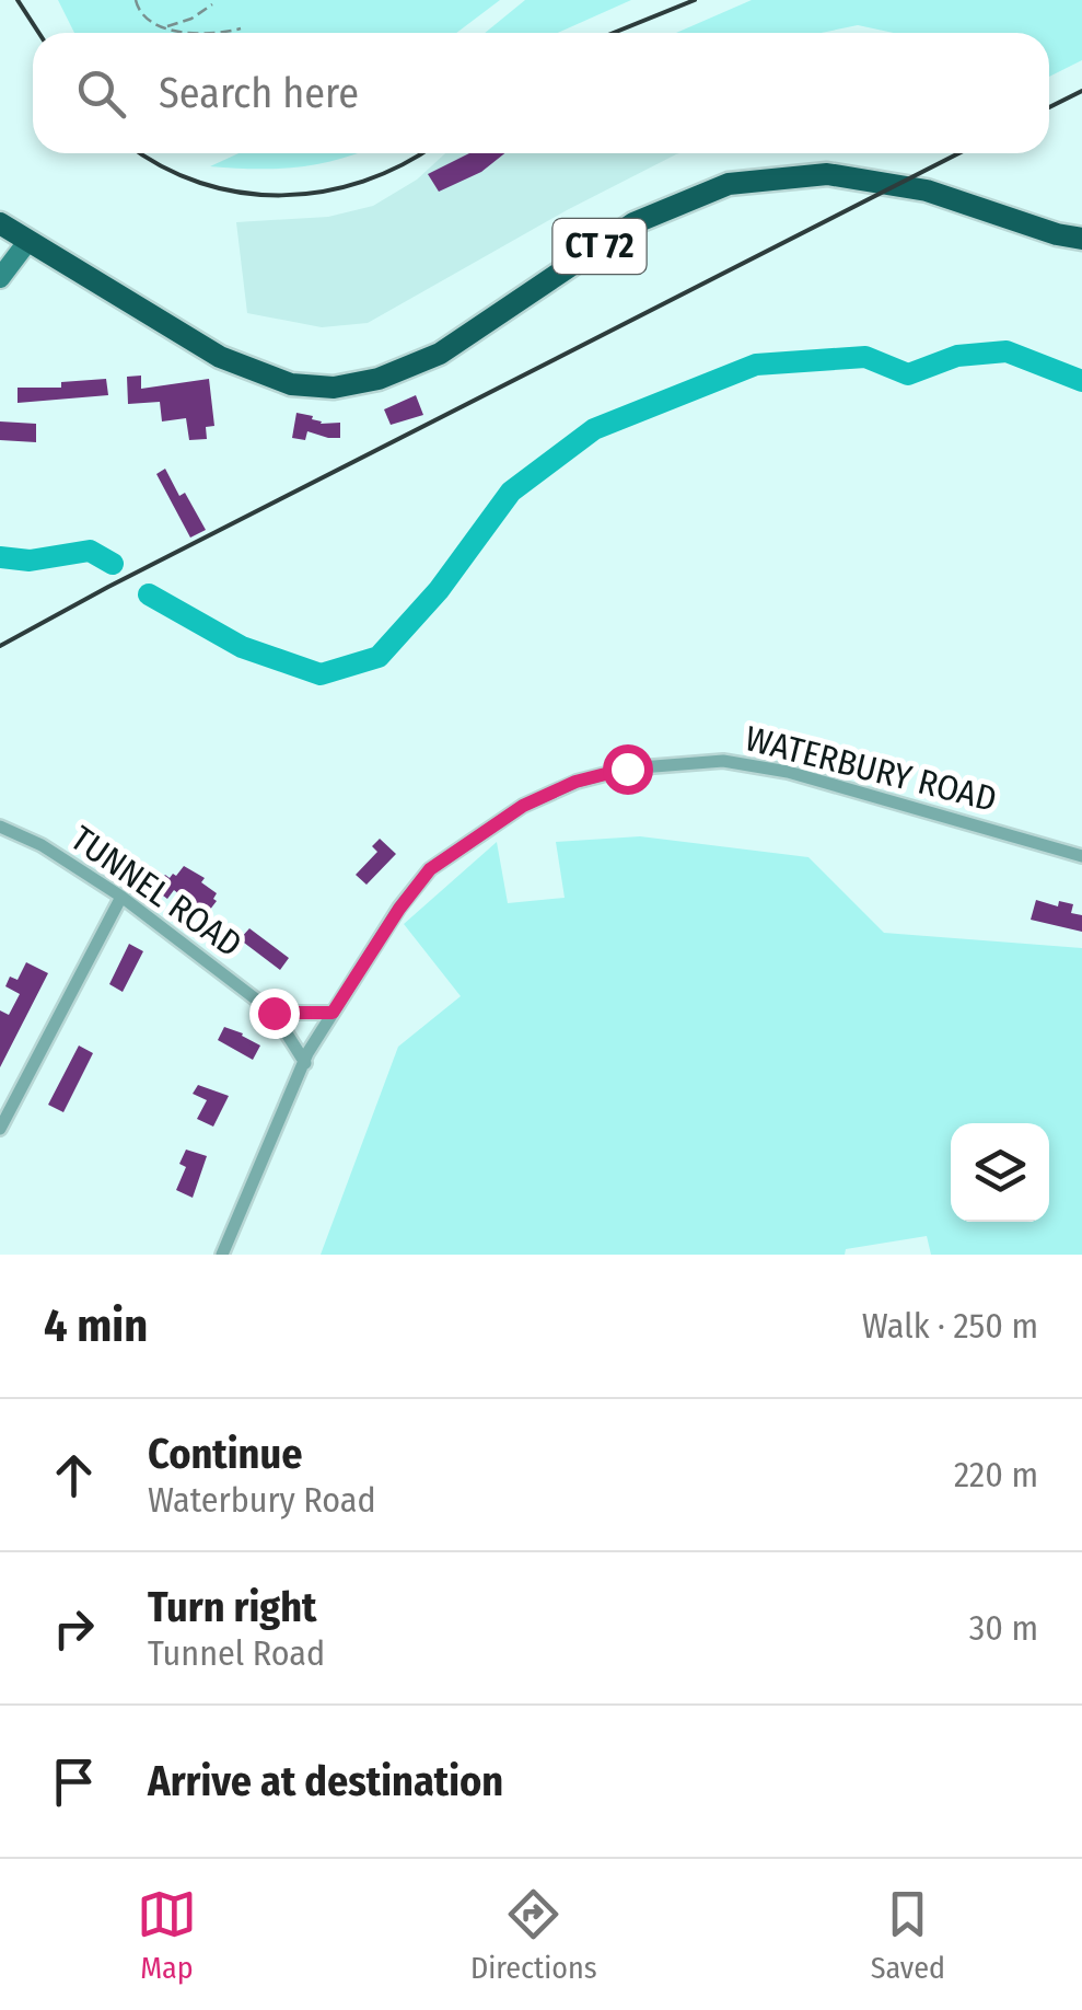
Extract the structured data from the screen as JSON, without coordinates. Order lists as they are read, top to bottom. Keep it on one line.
{"streets":{"highway":["CT 72"],"street":["WATERBURY ROAD","TUNNEL ROAD"]},"crossings":[["WATERBURY ROAD","TUNNEL ROAD"]],"page":{"search":"Search here","heading":["4 min","Walk · 250 m"],"list":[["Continue","Waterbury Road","220 m"],["Turn right","Tunnel Road","30 m"],"Arrive at destination"],"nav":["Map","Directions","Saved"]}}
